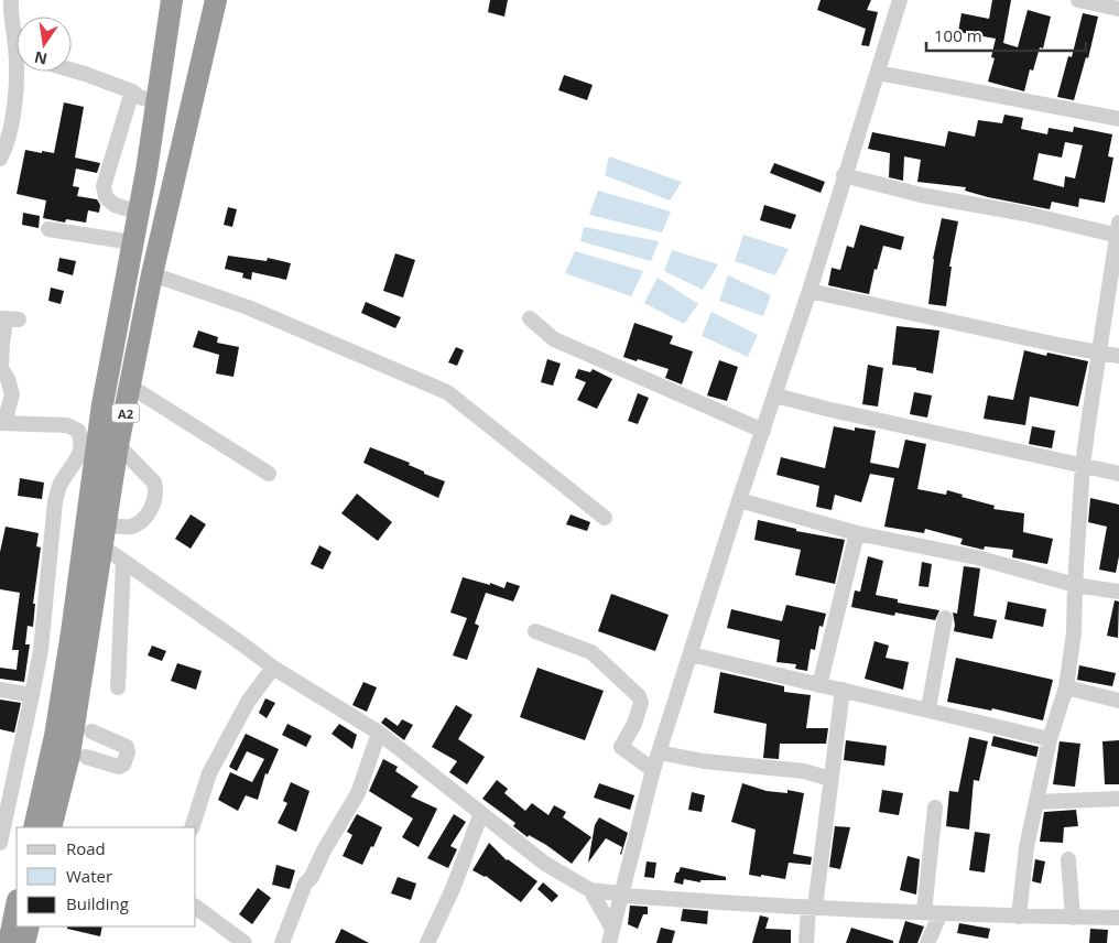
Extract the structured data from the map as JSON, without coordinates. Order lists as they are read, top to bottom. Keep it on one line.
{"streets":{"highway":["A2"]},"legend":["Road","Water","Building"],"scale_bar":"100 m","north":"bottom"}
